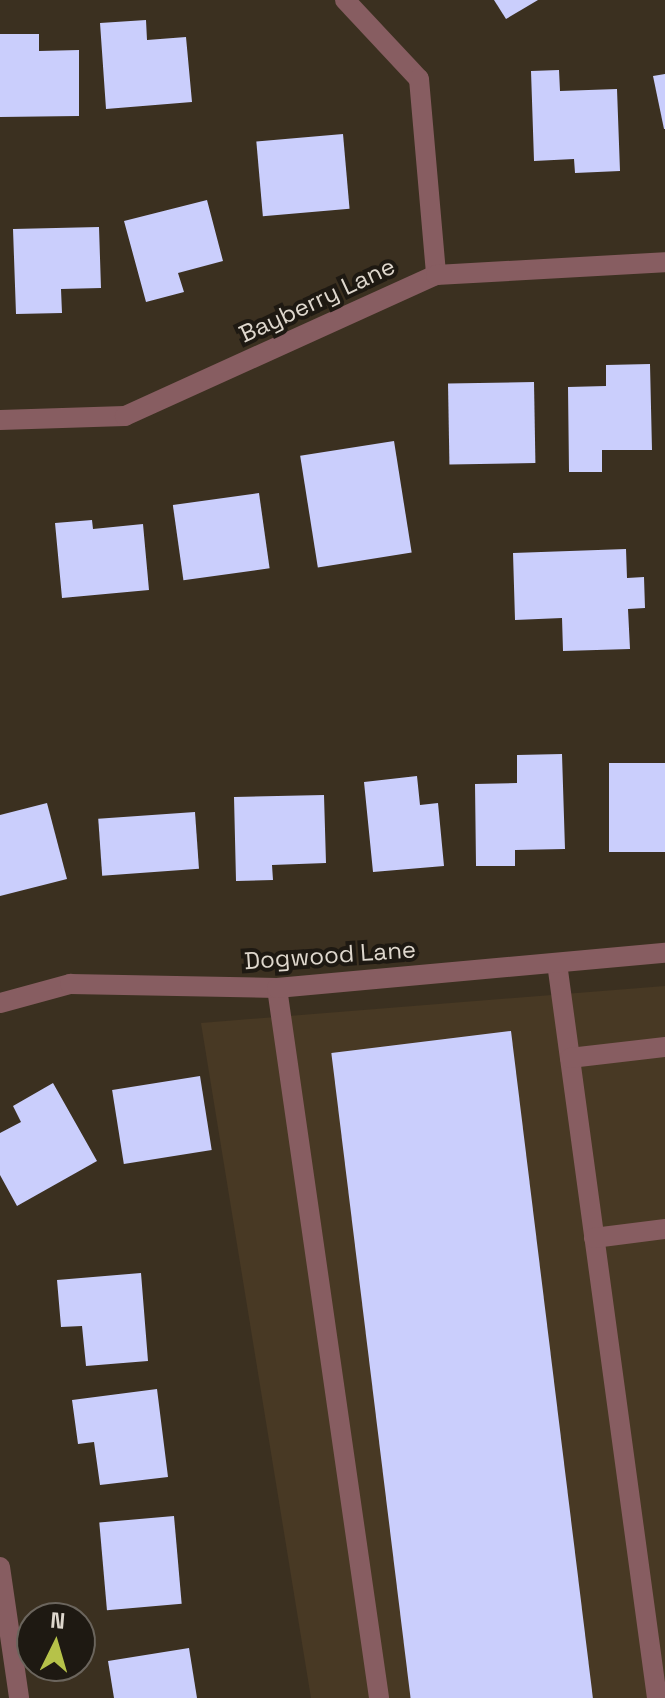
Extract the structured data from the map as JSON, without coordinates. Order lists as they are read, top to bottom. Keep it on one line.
{"streets":{"street":["Bayberry Lane","Dogwood Lane"]},"north":"top"}
